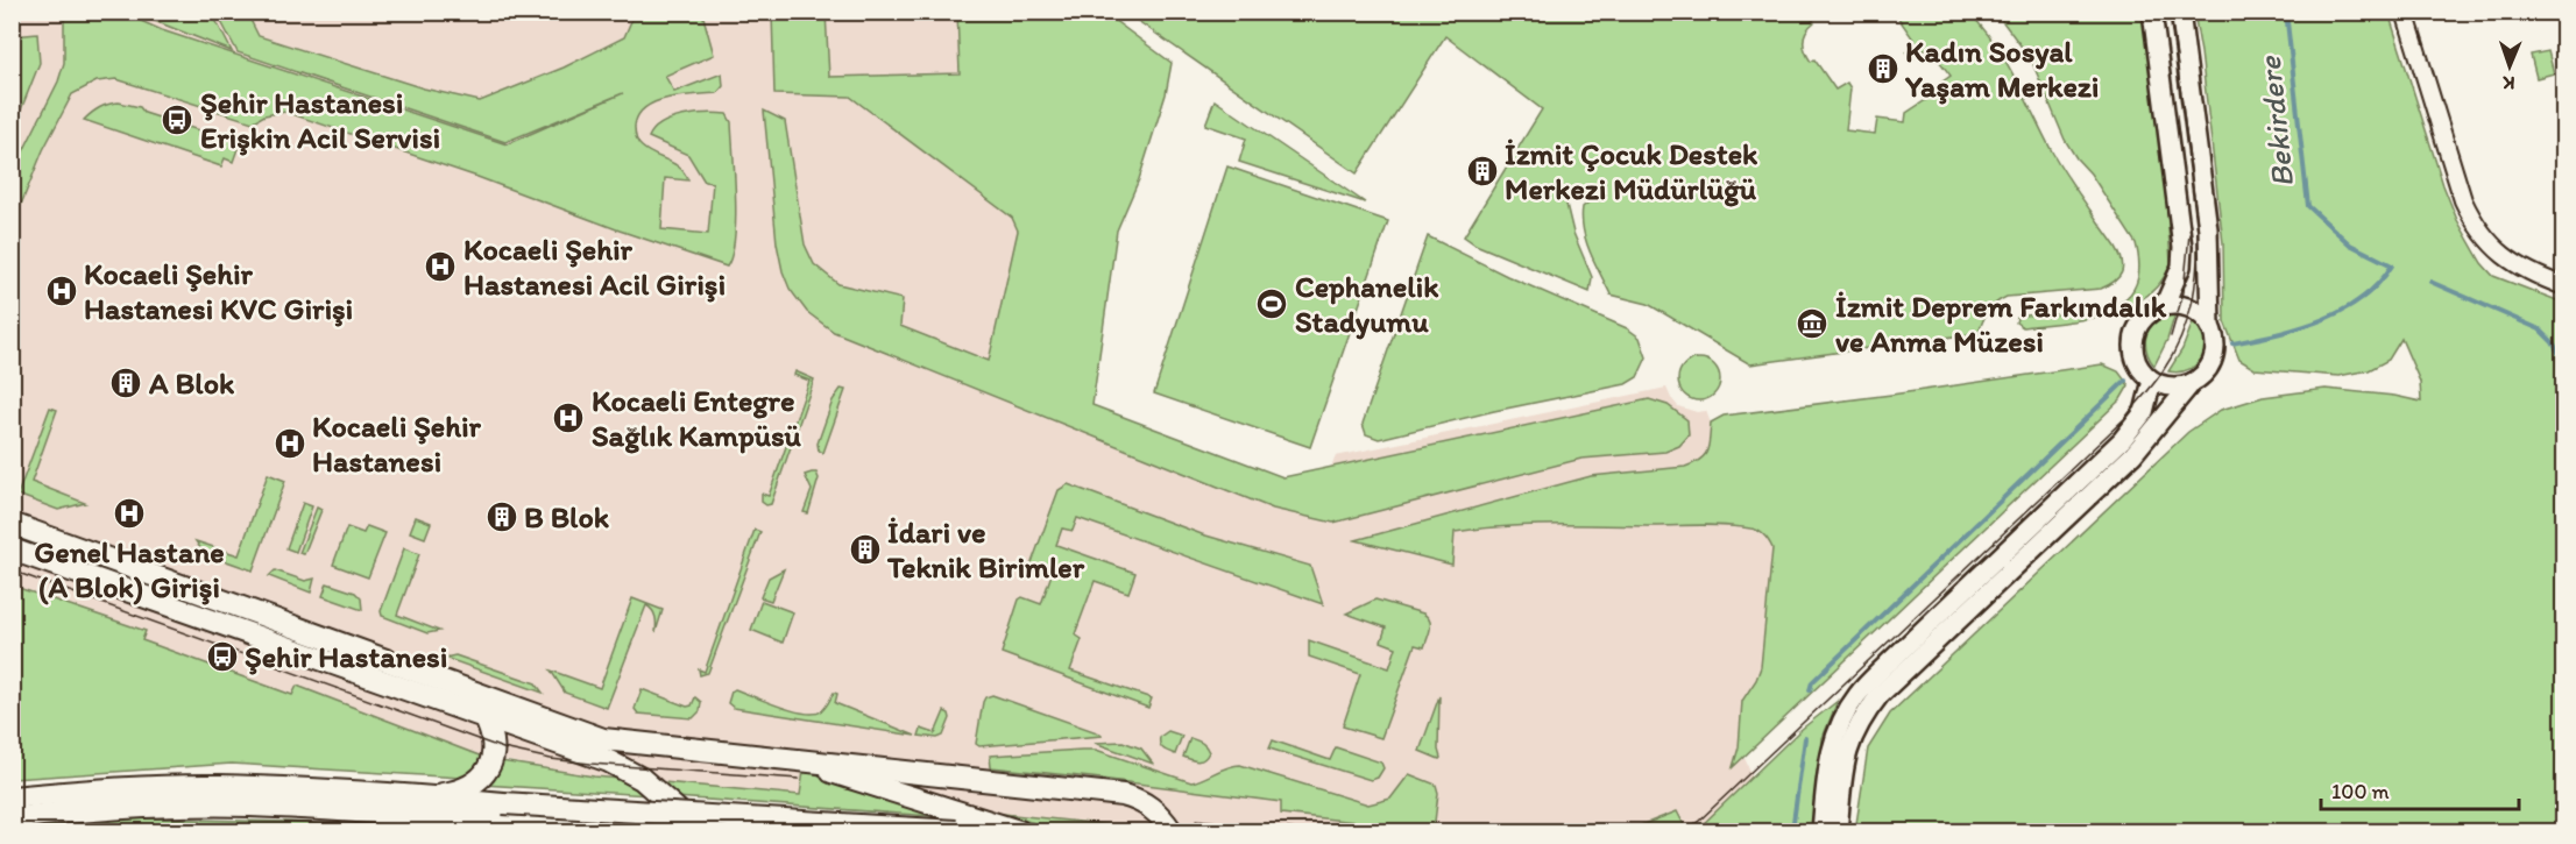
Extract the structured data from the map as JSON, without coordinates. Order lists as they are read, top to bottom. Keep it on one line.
{"water":["Bekirdere"],"places":{"building":["Kadın Sosyal Yaşam Merkezi","İzmit Çocuk Destek Merkezi Müdürlüğü","A Blok","B Blok","İdari ve Teknik Birimler"],"bus stop":["Şehir Hastanesi Erişkin Acil Servisi","Şehir Hastanesi"],"hospital":["Kocaeli Şehir Hastanesi Acil Girişi","Kocaeli Şehir Hastanesi KVC Girişi","Kocaeli Entegre Sağlık Kampüsü","Kocaeli Şehir Hastanesi","Genel Hastane (A Blok) Girişi"],"sports":["Cephanelik Stadyumu"],"museum":["İzmit Deprem Farkındalık ve Anma Müzesi"]},"scale_bar":"100 m","north":"bottom"}
